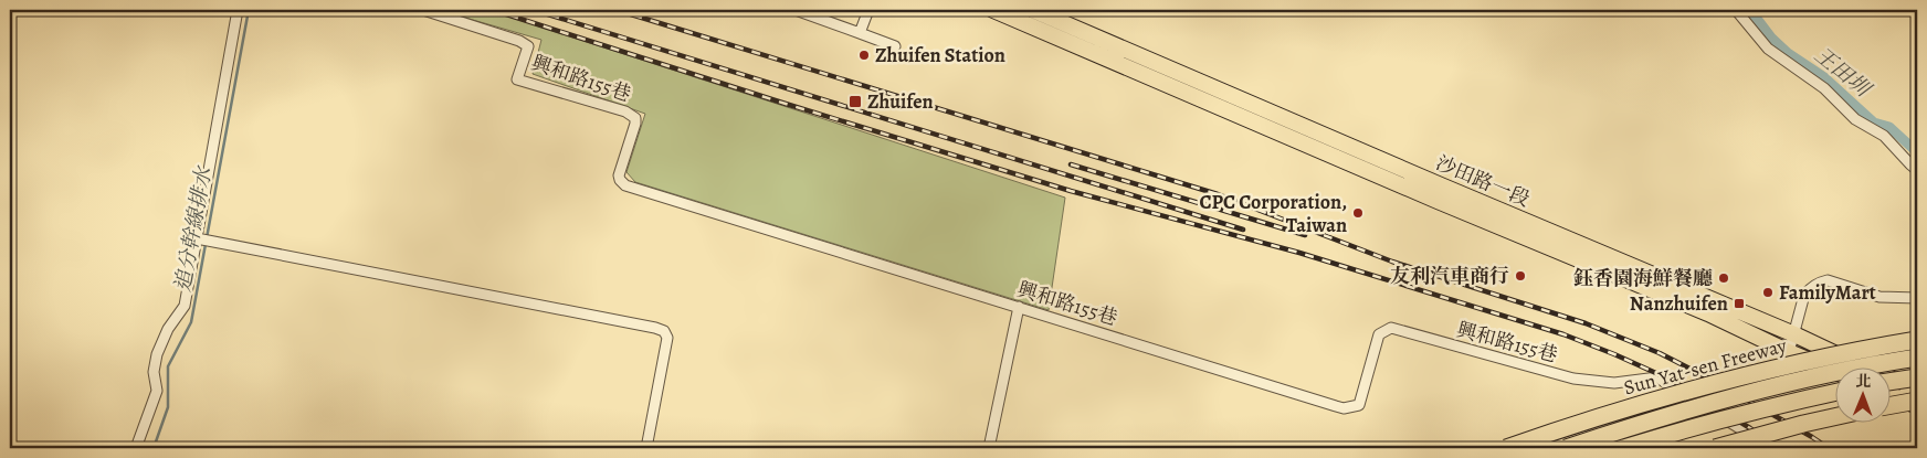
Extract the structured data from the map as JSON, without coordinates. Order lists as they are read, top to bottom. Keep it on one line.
{"streets":{"highway":["Sun Yat-sen Freeway"],"main road":["沙田路一段"],"street":["興和路155巷"]},"water":["王田圳","追分幹線排水"],"places":{"other":["Zhuifen Station","CPC Corporation, Taiwan","友利汽車商行","鈺香園海鮮餐廳","FamilyMart"],"transit":["Zhuifen","Nanzhuifen"]},"north":"top"}
